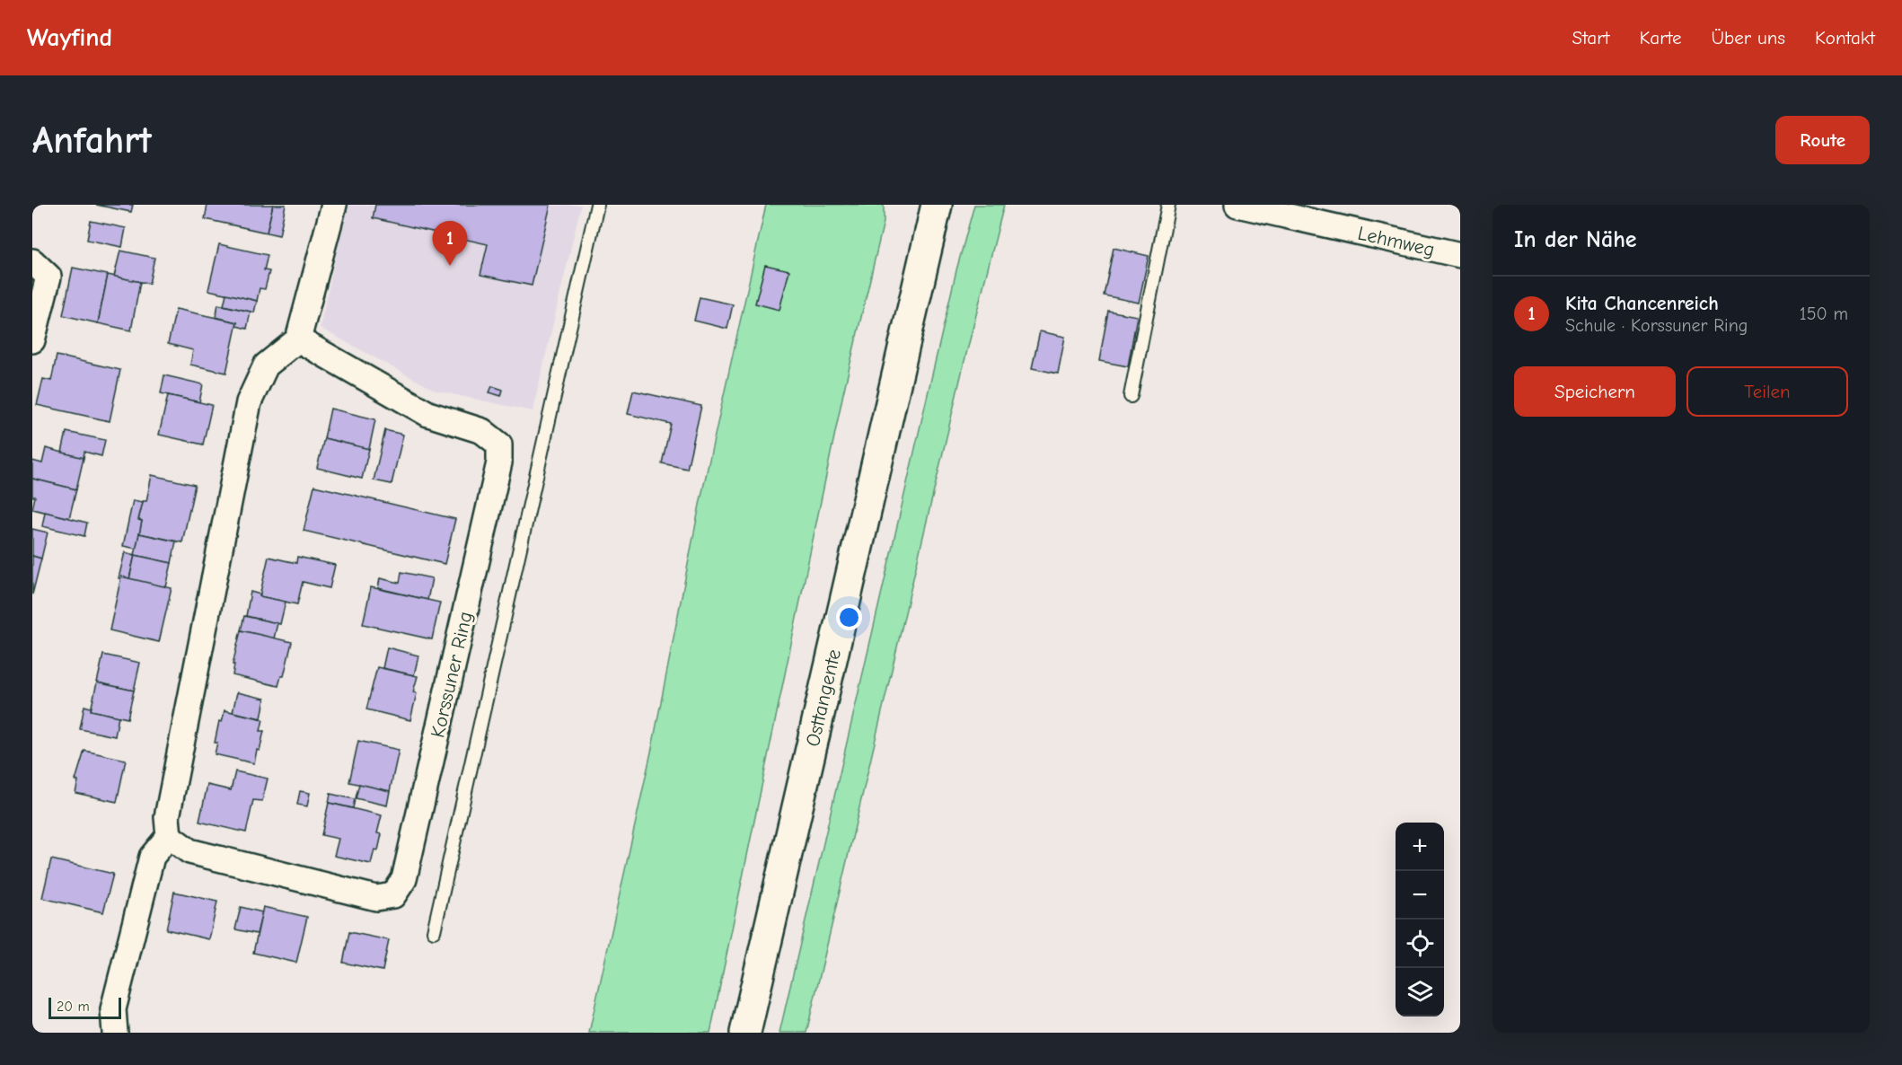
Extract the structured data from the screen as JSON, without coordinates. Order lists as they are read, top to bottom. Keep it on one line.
{"streets":{"main road":["Osttangente"],"street":["Lehmweg","Korssuner Ring"]},"scale_bar":"20 m","page":{"header":"Wayfind","nav":["Start","Karte","Über uns","Kontakt"],"buttons":["Route",["Speichern","Teilen"]],"title":"Anfahrt","heading":"In der Nähe","pins":"1","list":[{"mark":"1","name":"Kita Chancenreich","note":"Schule · Korssuner Ring","value":"150 m"}],"map_buttons":["+","−"],"scale":"20 m"}}
